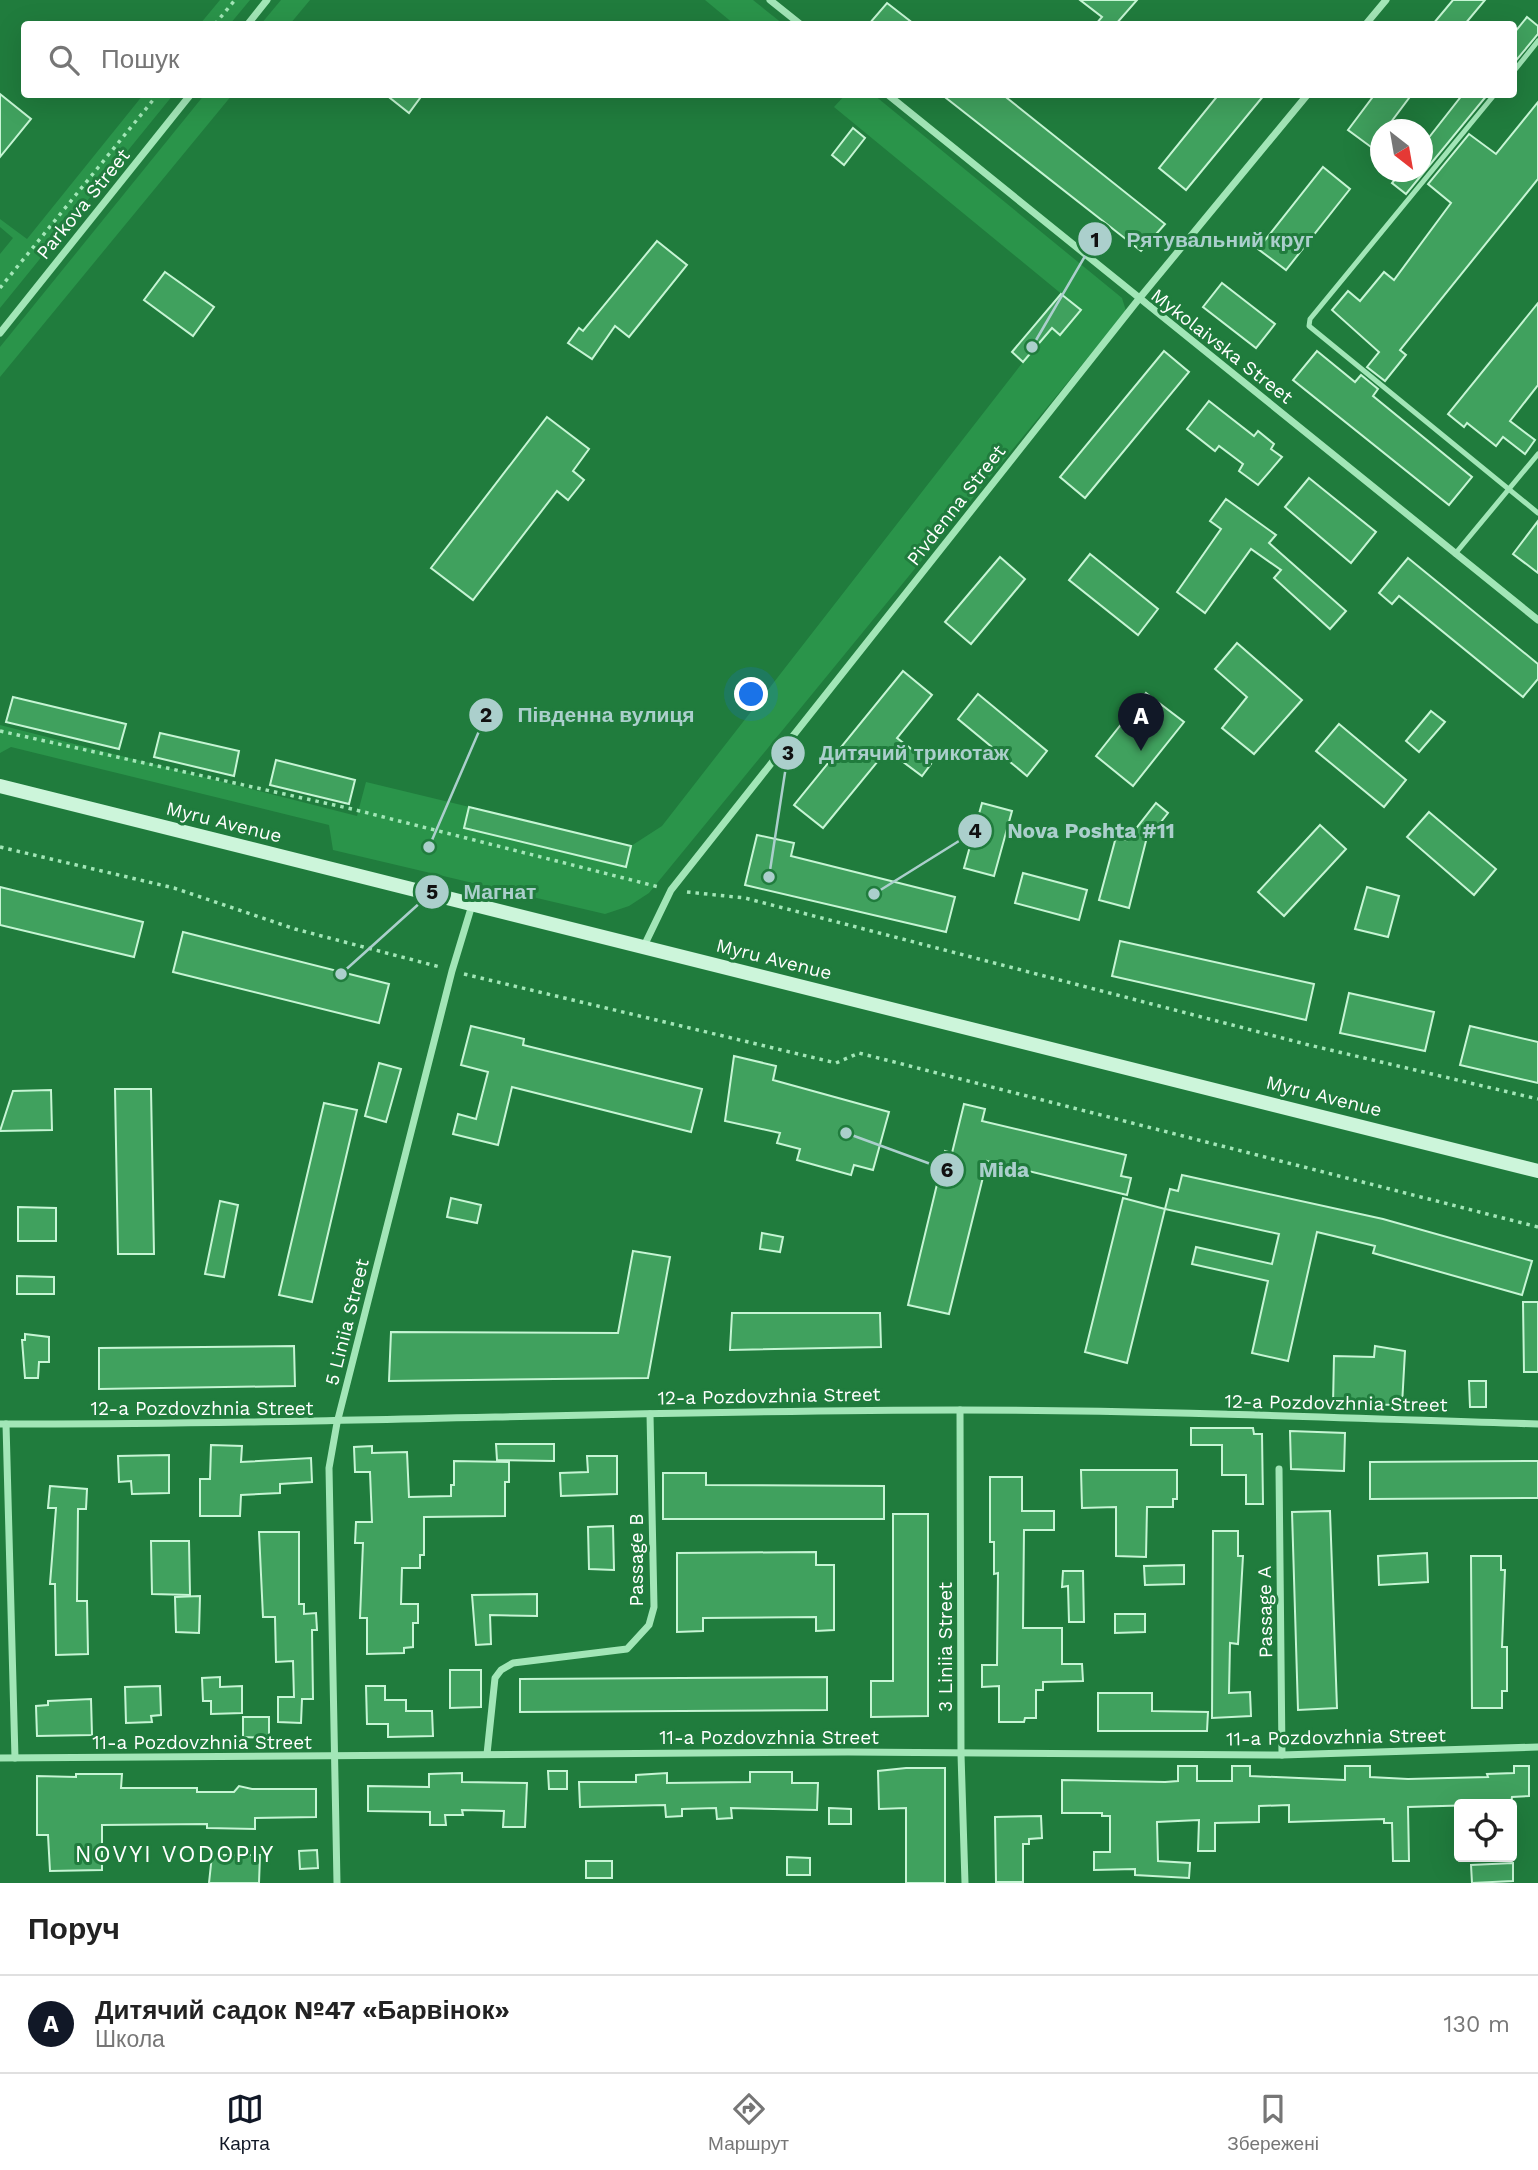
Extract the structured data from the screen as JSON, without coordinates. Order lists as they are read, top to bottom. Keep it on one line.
{"streets":{"main road":["Myru Avenue"],"street":["Parkova Street","Mykolaivska Street","Pivdenna Street","5 Liniia Street","12-a Pozdovzhnia Street","Passage B","Passage A","3 Liniia Street","11-a Pozdovzhnia Street"]},"crossings":[["Mykolaivska Street","Pivdenna Street"],["Pivdenna Street","Myru Avenue"],["Myru Avenue","5 Liniia Street"],["5 Liniia Street","12-a Pozdovzhnia Street"],["5 Liniia Street","11-a Pozdovzhnia Street"],["12-a Pozdovzhnia Street","Passage B"],["12-a Pozdovzhnia Street","3 Liniia Street"],["Passage B","11-a Pozdovzhnia Street"],["Passage A","11-a Pozdovzhnia Street"],["3 Liniia Street","11-a Pozdovzhnia Street"]],"districts":["NOVYI VODOPIY"],"places":["Рятувальний круг","Південна вулиця","Дитячий трикотаж","Nova Poshta #11","Магнат","Mida"],"north":"bottom right","page":{"search":"Пошук","pins":"A","heading":"Поруч","list":[{"mark":"A","name":"Дитячий садок №47 «Барвінок»","note":"Школа","value":"130 m"}],"nav":["Карта","Маршрут","Збережені"]}}
